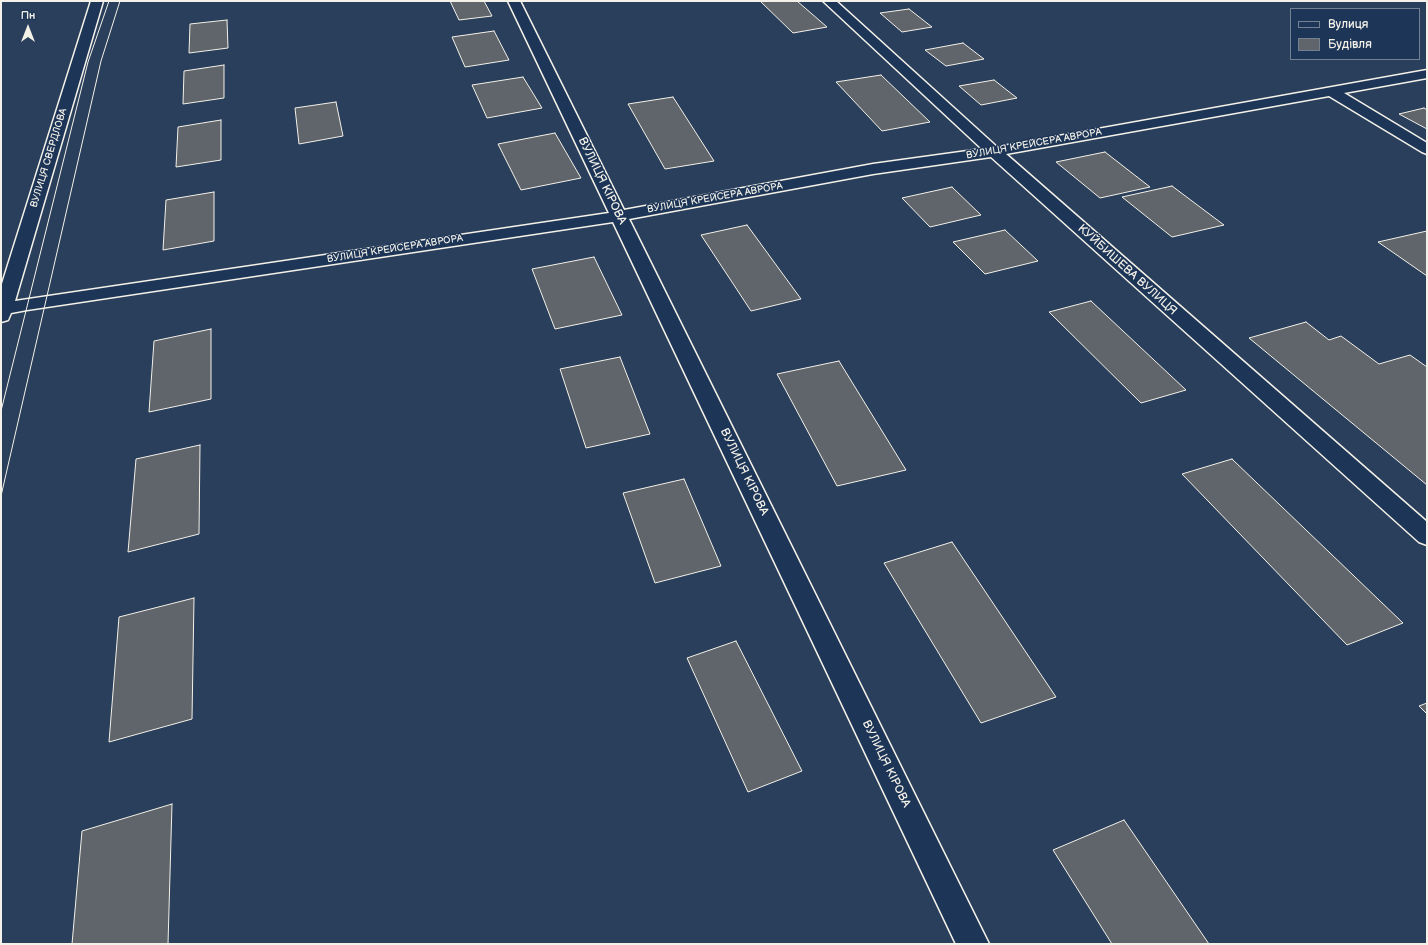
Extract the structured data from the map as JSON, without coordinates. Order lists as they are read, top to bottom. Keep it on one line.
{"streets":{"street":["ВУЛИЦЯ КРЕЙСЕРА АВРОРА","ВУЛИЦЯ СВЕРДЛОВА","ВУЛИЦЯ КІРОВА","КУЙБИШЕВА ВУЛИЦЯ"]},"crossings":[["ВУЛИЦЯ КРЕЙСЕРА АВРОРА","ВУЛИЦЯ СВЕРДЛОВА"],["ВУЛИЦЯ КРЕЙСЕРА АВРОРА","ВУЛИЦЯ КІРОВА"],["ВУЛИЦЯ КРЕЙСЕРА АВРОРА","КУЙБИШЕВА ВУЛИЦЯ"]],"legend":["Вулиця","Будівля"],"north":"top"}
